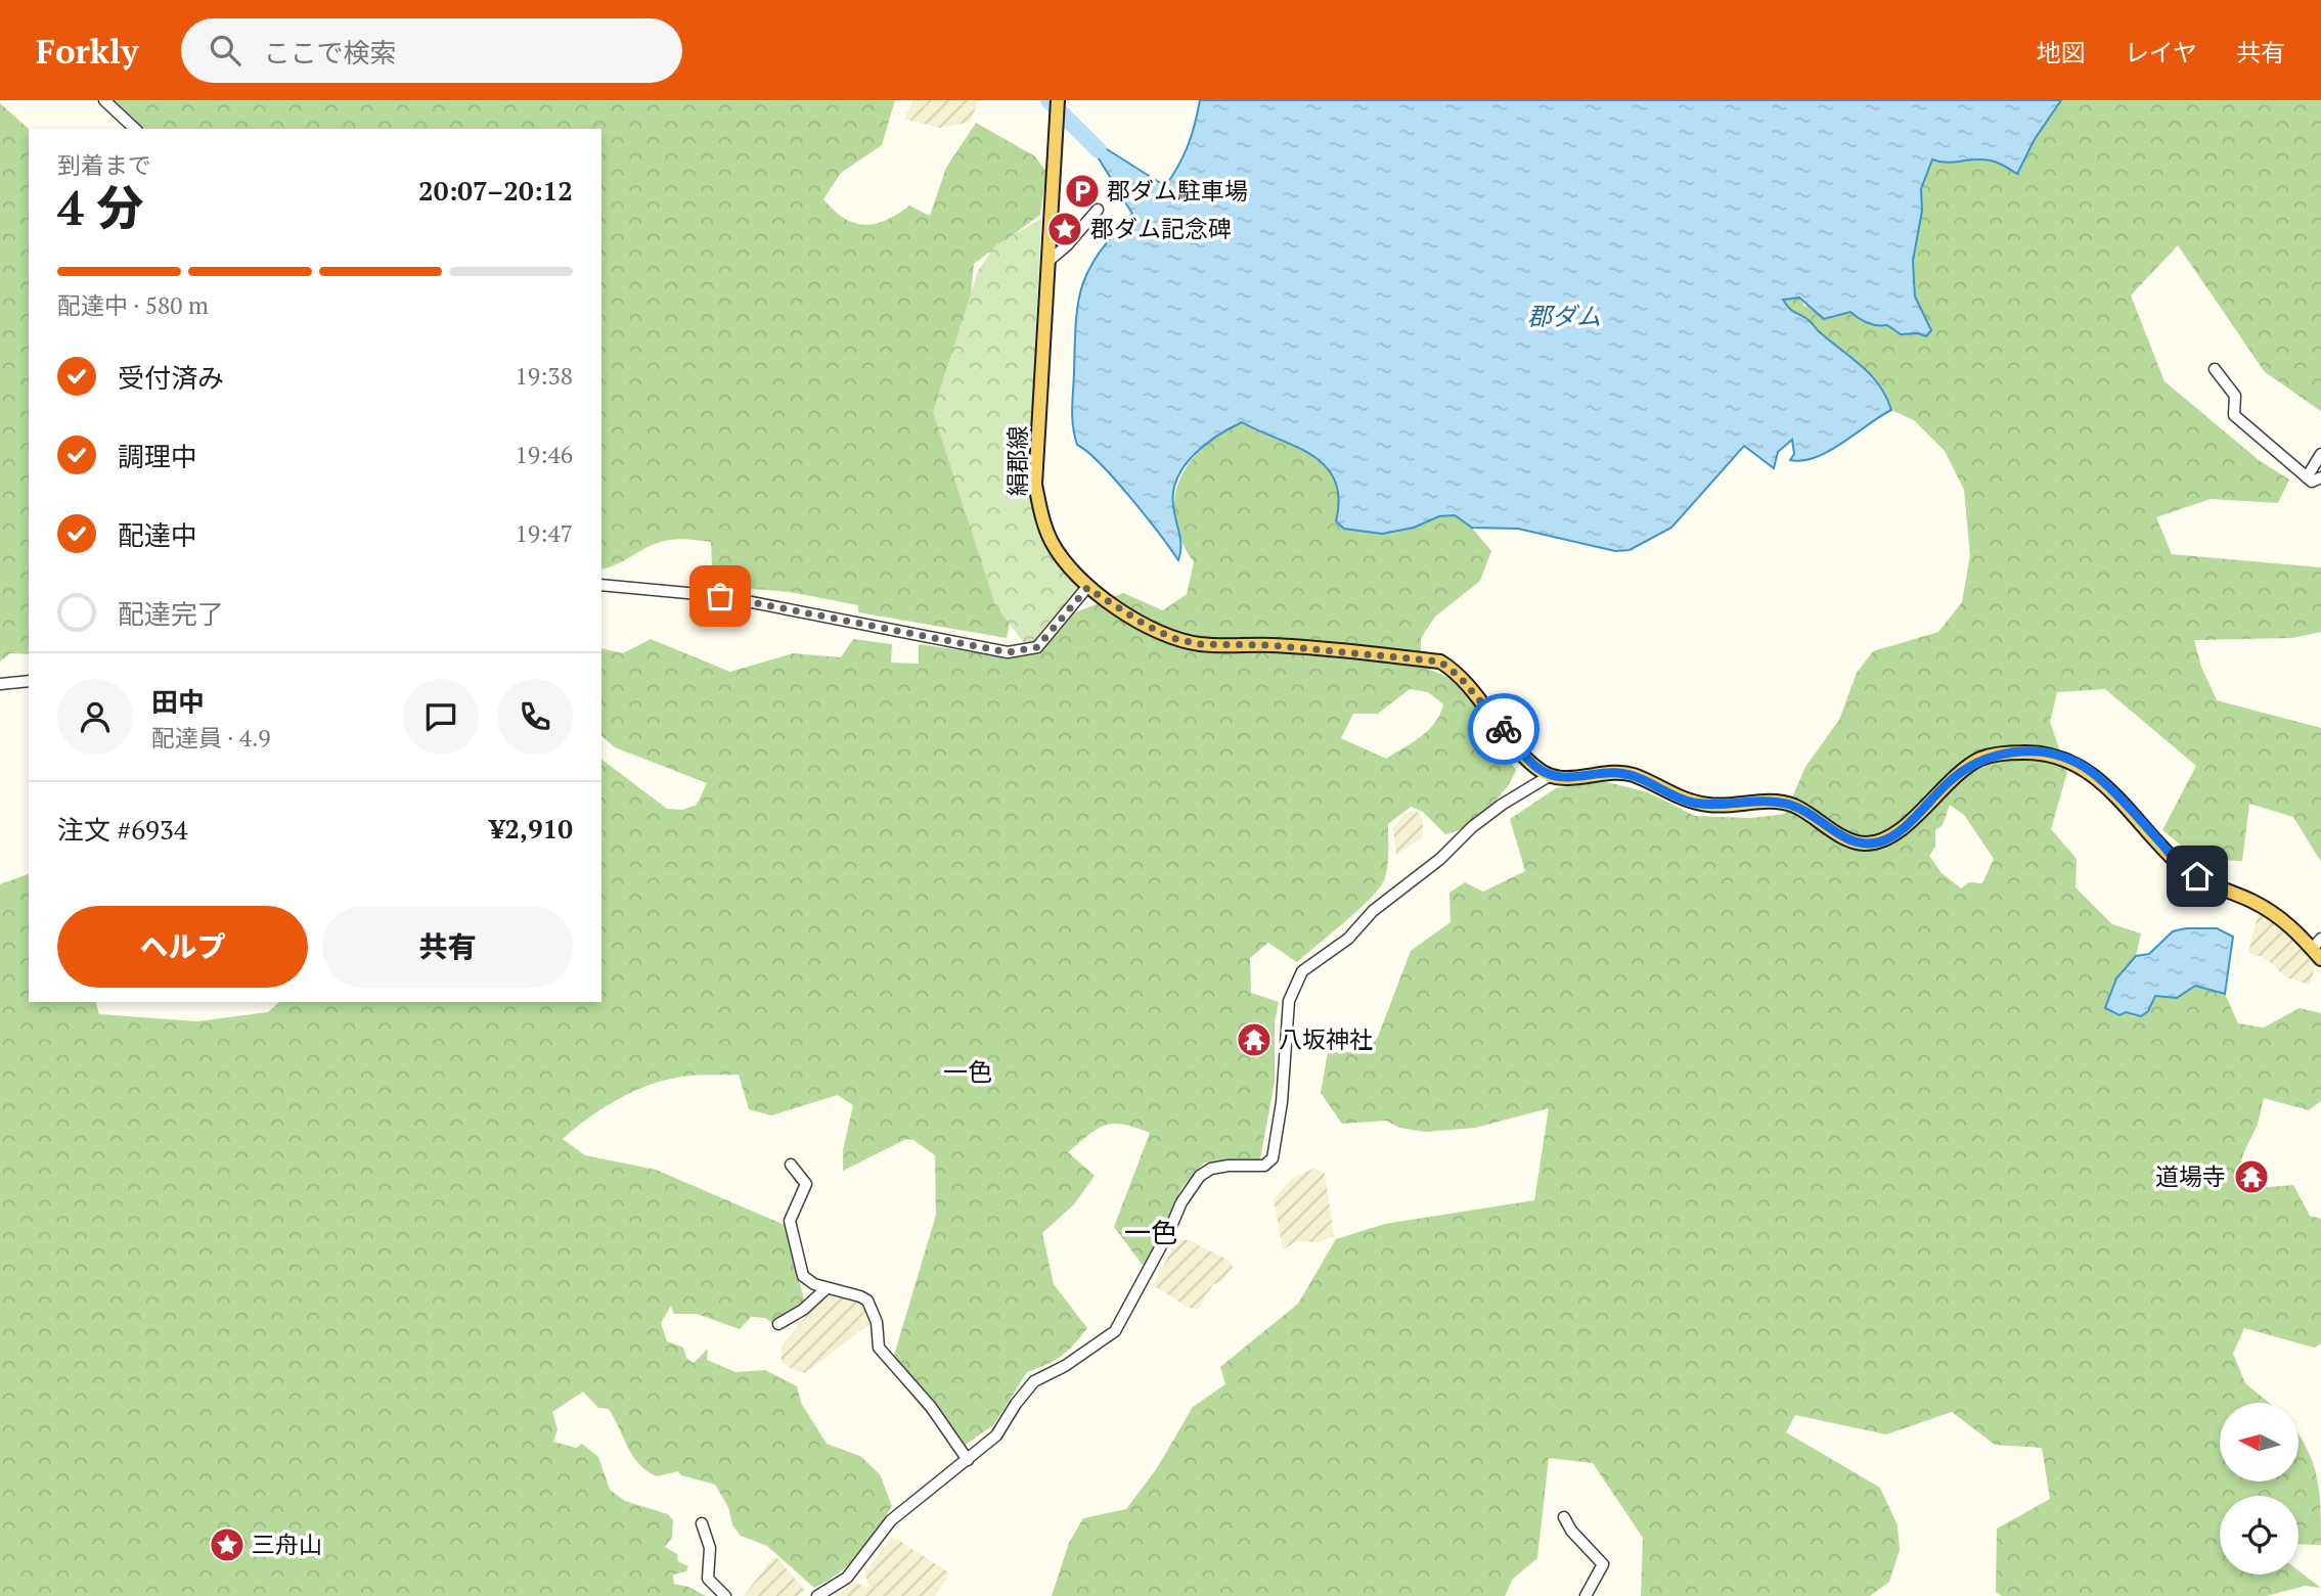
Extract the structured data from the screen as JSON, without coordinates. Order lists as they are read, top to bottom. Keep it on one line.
{"streets":{"main road":["絹郡線"]},"districts":["一色","一色"],"water":["郡ダム"],"places":{"parking":["郡ダム駐車場"],"place":["郡ダム記念碑","三舟山"],"temple":["八坂神社","道場寺"]},"north":"left","page":{"header":"Forkly","search":"ここで検索","nav":["地図","レイヤ","共有"],"heading":["4 分","到着まで","20:07–20:12"],"panel":["田中","配達員 · 4.9","注文 #6934","¥2,910"],"bar":"配達中 · 580 m","list":[["受付済み","19:38"],["調理中","19:46"],["配達中","19:47"],"配達完了"],"buttons":["ヘルプ","共有"]}}
